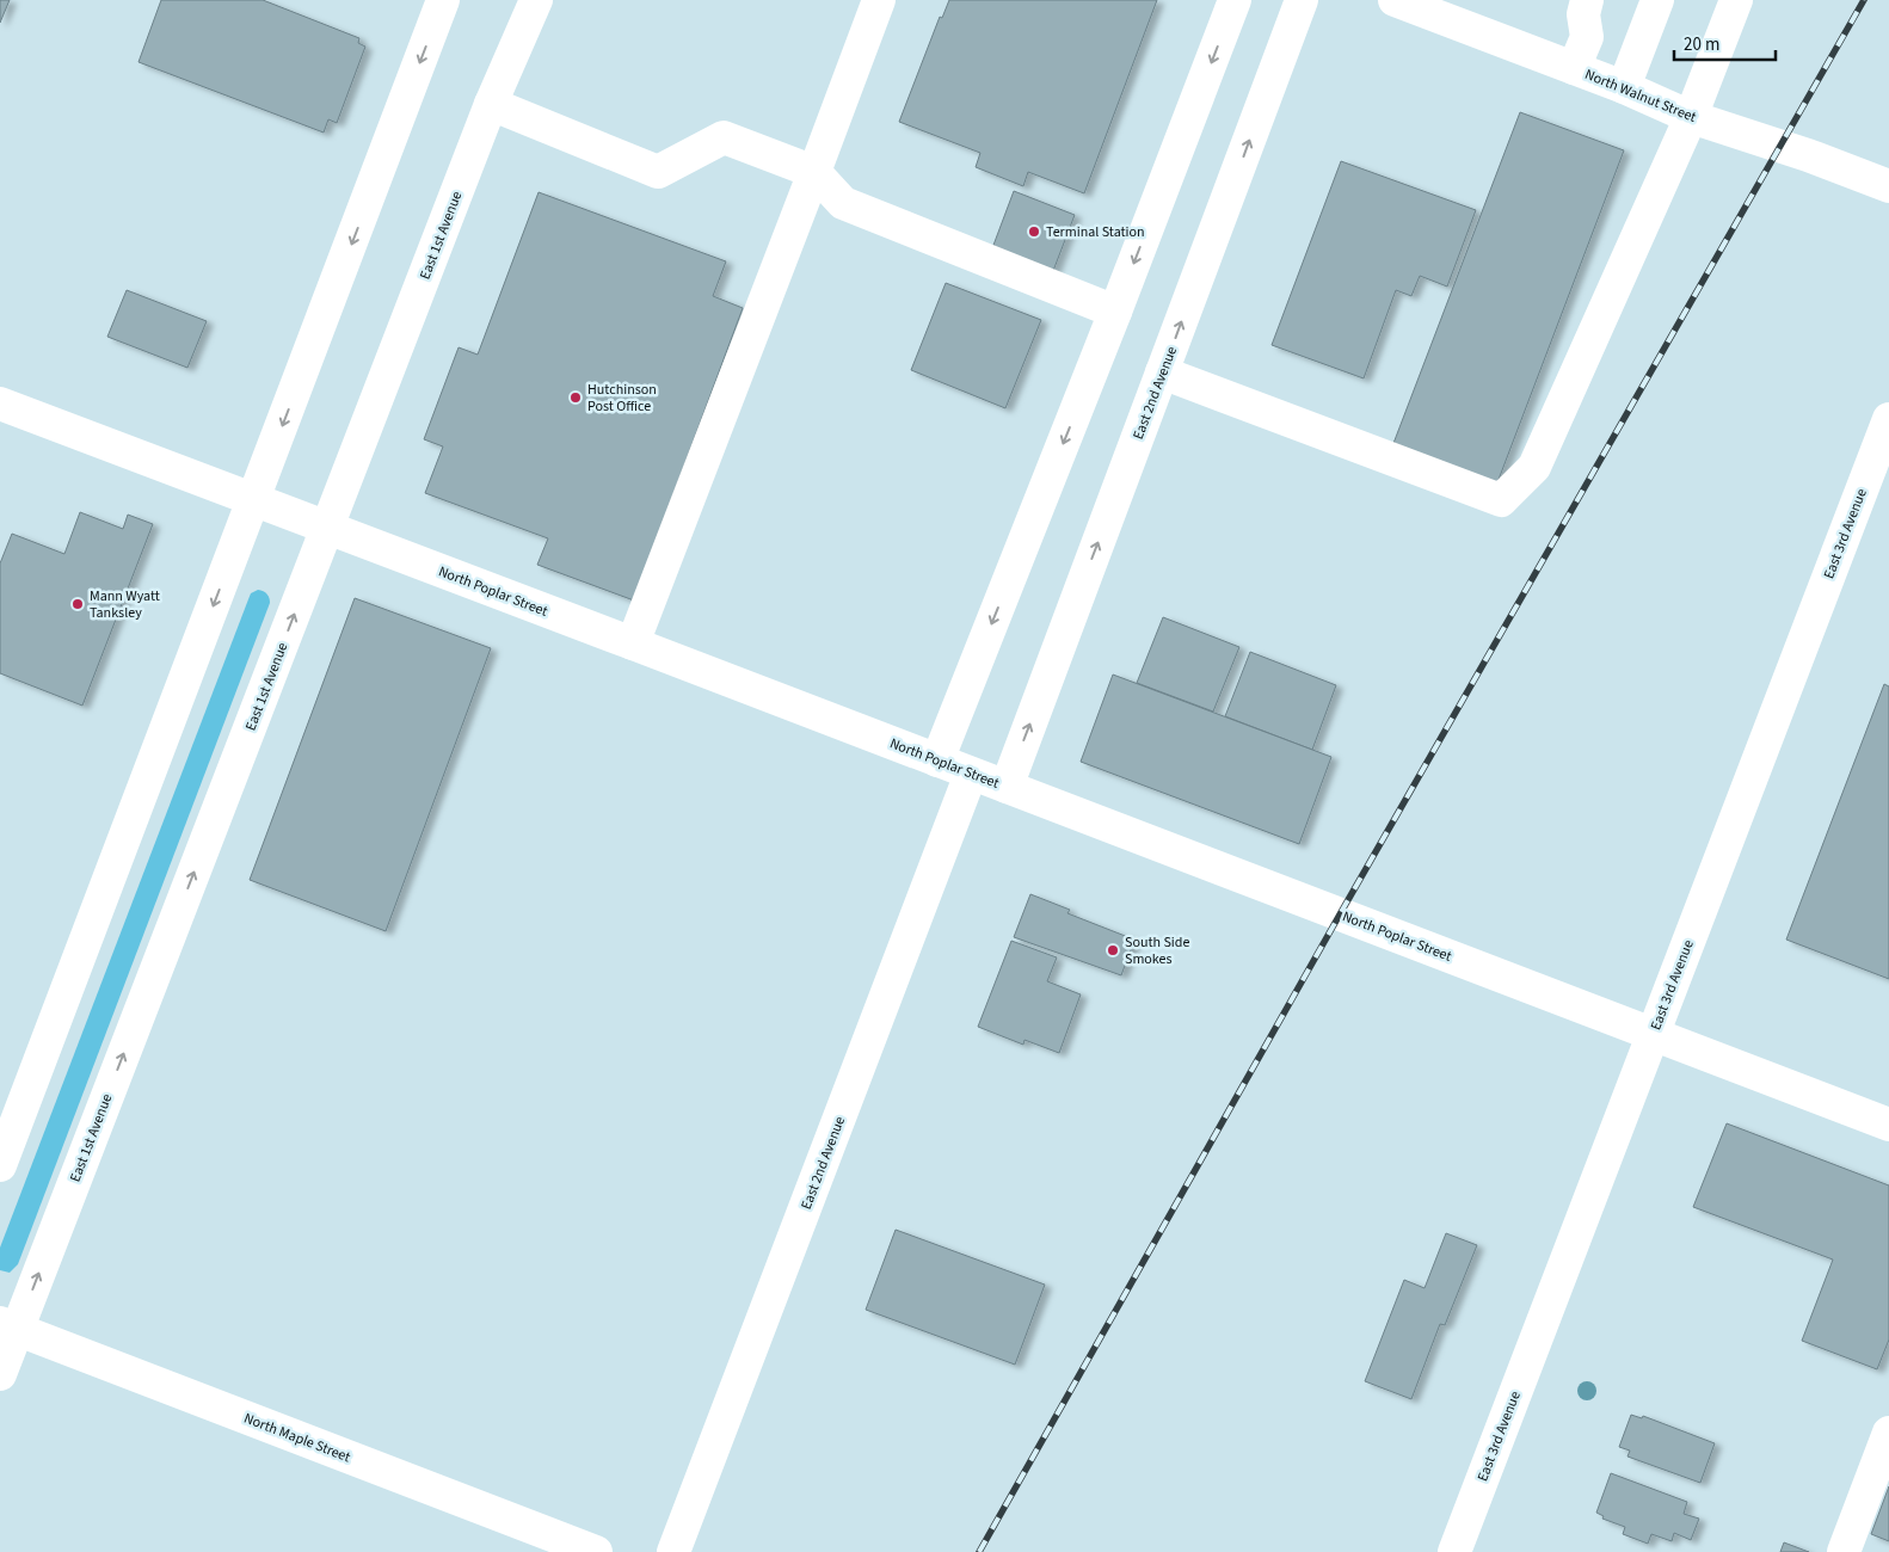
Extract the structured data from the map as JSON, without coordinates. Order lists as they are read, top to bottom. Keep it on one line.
{"streets":{"street":["North Walnut Street","East 1st Avenue","East 2nd Avenue","East 3rd Avenue","North Poplar Street","North Maple Street"]},"crossings":[["East 1st Avenue","North Poplar Street"],["East 1st Avenue","North Maple Street"],["East 2nd Avenue","North Poplar Street"],["East 3rd Avenue","North Poplar Street"]],"places":["Terminal Station","Hutchinson Post Office","Mann Wyatt Tanksley","South Side Smokes"],"scale_bar":"20 m"}
